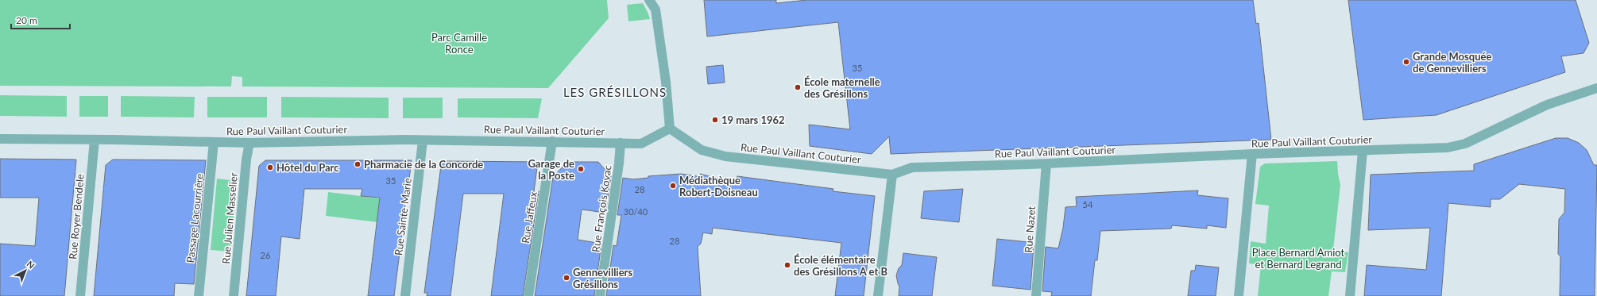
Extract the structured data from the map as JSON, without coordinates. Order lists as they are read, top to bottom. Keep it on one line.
{"streets":{"street":["Rue Paul Vaillant Couturier","Rue François Kovac","Rue Royer Bendele","Rue Sainte-Marie","Rue Jaffeux","Passage Lacourrière","Rue Julien Masselier","Rue Nazet"]},"crossings":[["Rue Paul Vaillant Couturier","Rue François Kovac"],["Rue Paul Vaillant Couturier","Rue Royer Bendele"],["Rue Paul Vaillant Couturier","Rue Sainte-Marie"],["Rue Paul Vaillant Couturier","Rue Jaffeux"],["Rue Paul Vaillant Couturier","Passage Lacourrière"],["Rue Paul Vaillant Couturier","Rue Julien Masselier"],["Rue Paul Vaillant Couturier","Rue Nazet"]],"districts":["LES GRÉSILLONS"],"parks":["Parc Camille Ronce","Place Bernard Amiot et Bernard Legrand"],"places":["Grande Mosquée de Gennevilliers","École maternelle des Grésillons","19 mars 1962","Pharmacie de la Concorde","Hôtel du Parc","Garage de la Poste","Médiathèque Robert-Doisneau","École élémentaire des Grésillons A et B","Gennevilliers Grésillons"],"house_numbers":["35","35","28","54","30/40","28","26"],"scale_bar":"20 m","north":"top right"}
